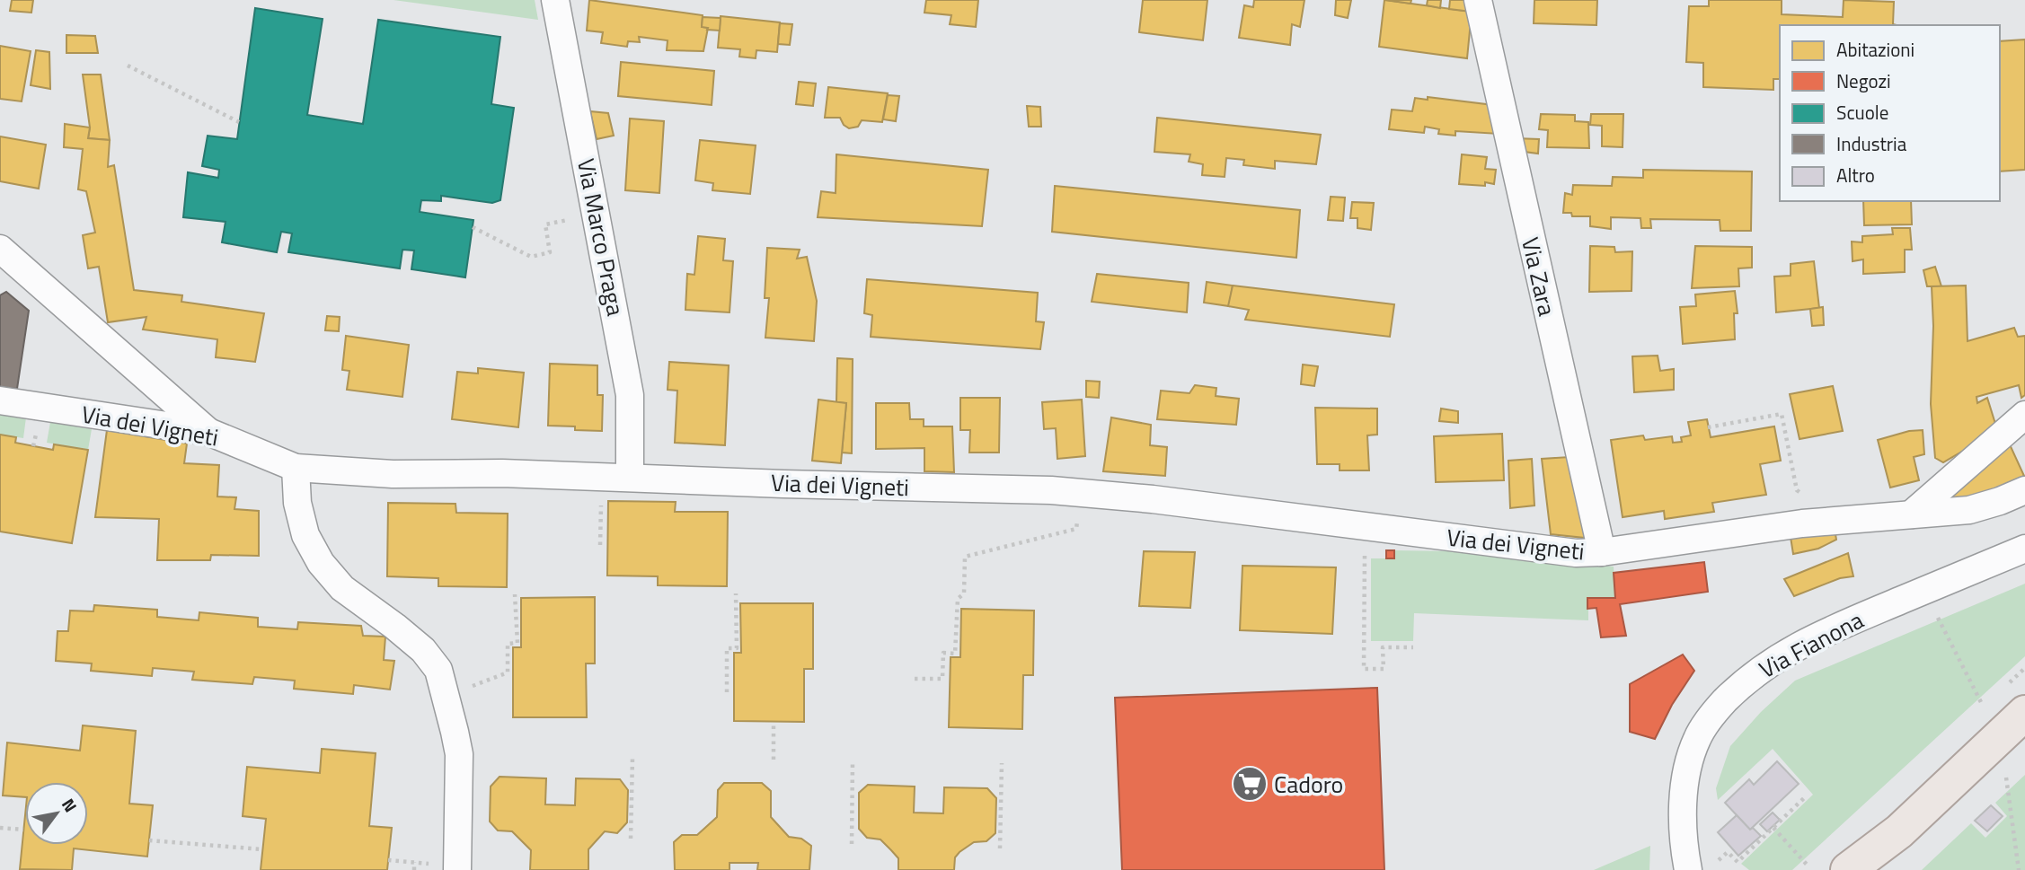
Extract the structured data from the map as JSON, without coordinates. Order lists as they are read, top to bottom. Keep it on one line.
{"streets":{"street":["Via Marco Praga","Via Zara","Via dei Vigneti","Via Fianona"]},"crossings":[["Via Marco Praga","Via dei Vigneti"],["Via Zara","Via dei Vigneti"]],"places":{"supermarket":["Cadoro"]},"legend":["Abitazioni","Negozi","Scuole","Industria","Altro"],"north":"top right"}
